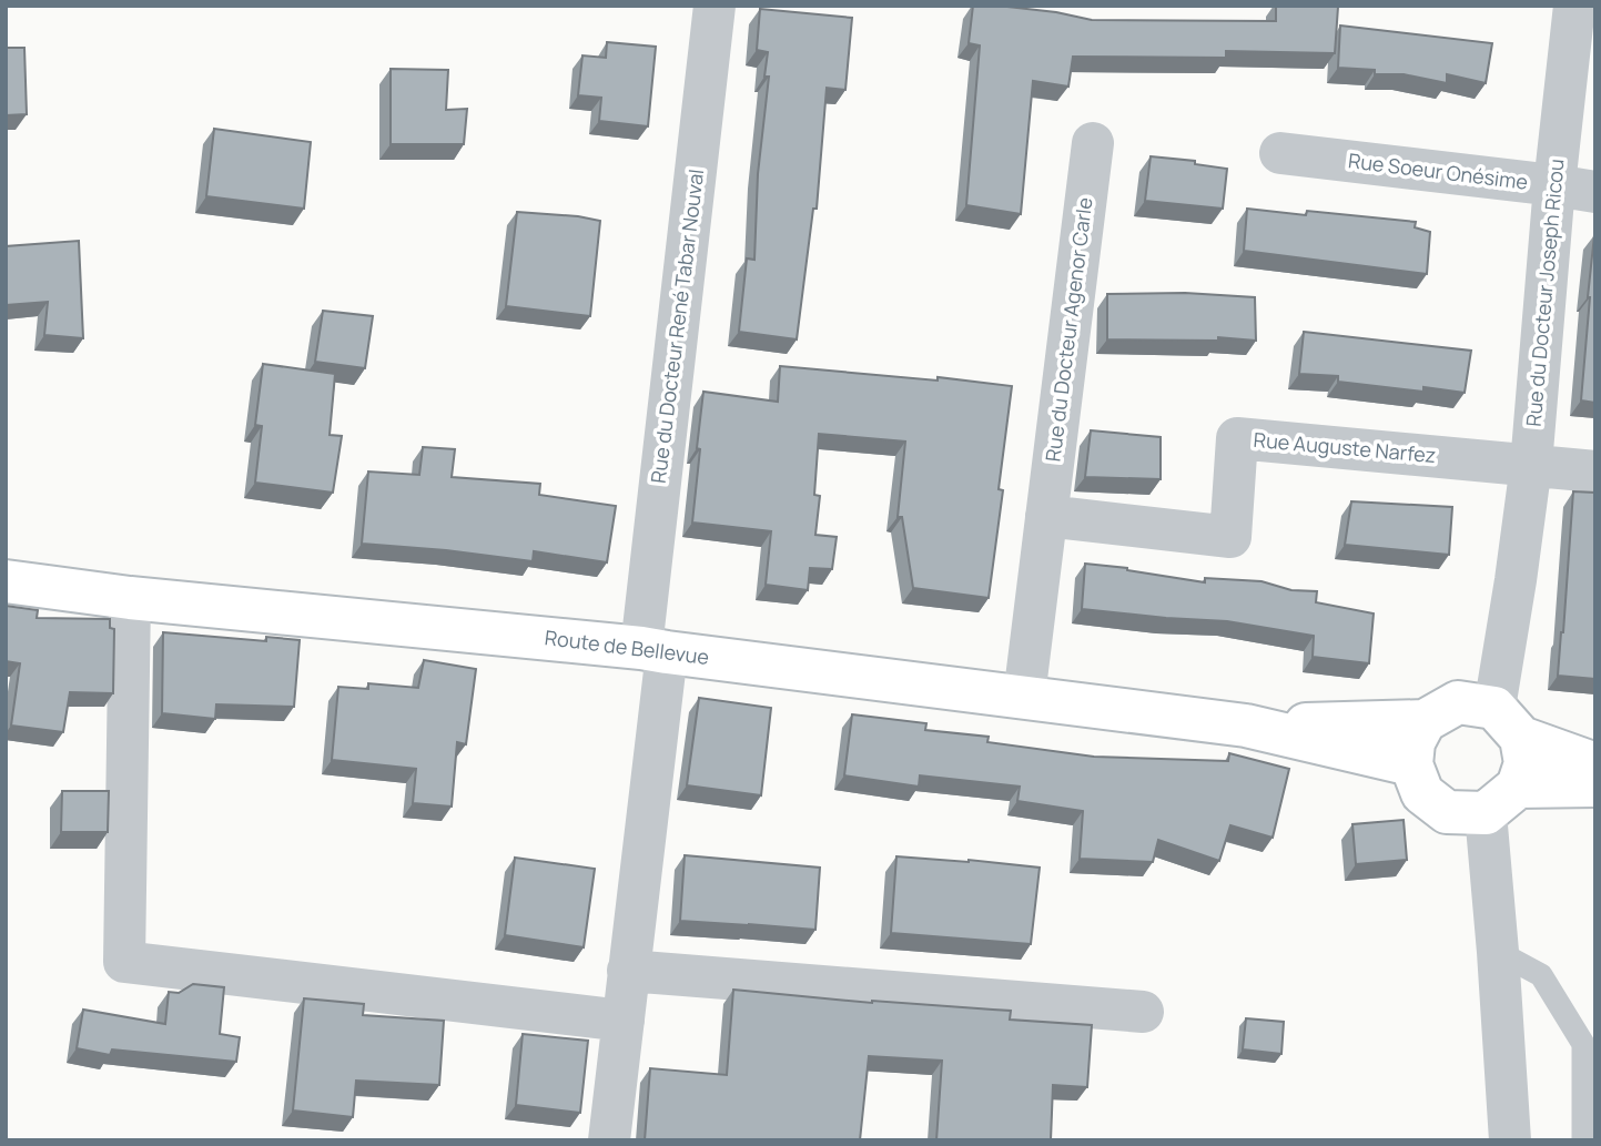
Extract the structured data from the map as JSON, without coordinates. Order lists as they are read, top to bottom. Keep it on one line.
{"streets":{"main road":["Route de Bellevue"],"street":["Rue Soeur Onésime","Rue du Docteur Joseph Ricou","Rue du Docteur René Tabar Nouval","Rue du Docteur Agenor Carle","Rue Auguste Narfez"]},"crossings":[["Rue Soeur Onésime","Rue du Docteur Joseph Ricou"],["Rue du Docteur Joseph Ricou","Rue Auguste Narfez"],["Rue du Docteur Joseph Ricou","Route de Bellevue"],["Rue du Docteur René Tabar Nouval","Route de Bellevue"],["Rue du Docteur Agenor Carle","Rue Auguste Narfez"],["Rue du Docteur Agenor Carle","Route de Bellevue"]]}
